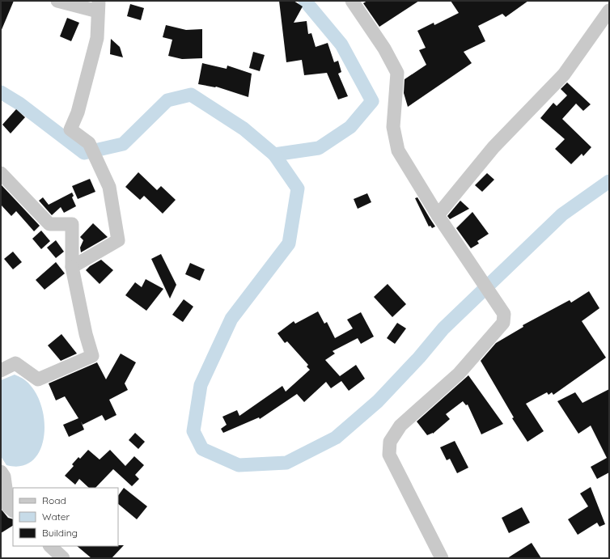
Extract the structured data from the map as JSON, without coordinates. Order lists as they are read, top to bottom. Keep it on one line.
{"legend":["Road","Water","Building"]}
